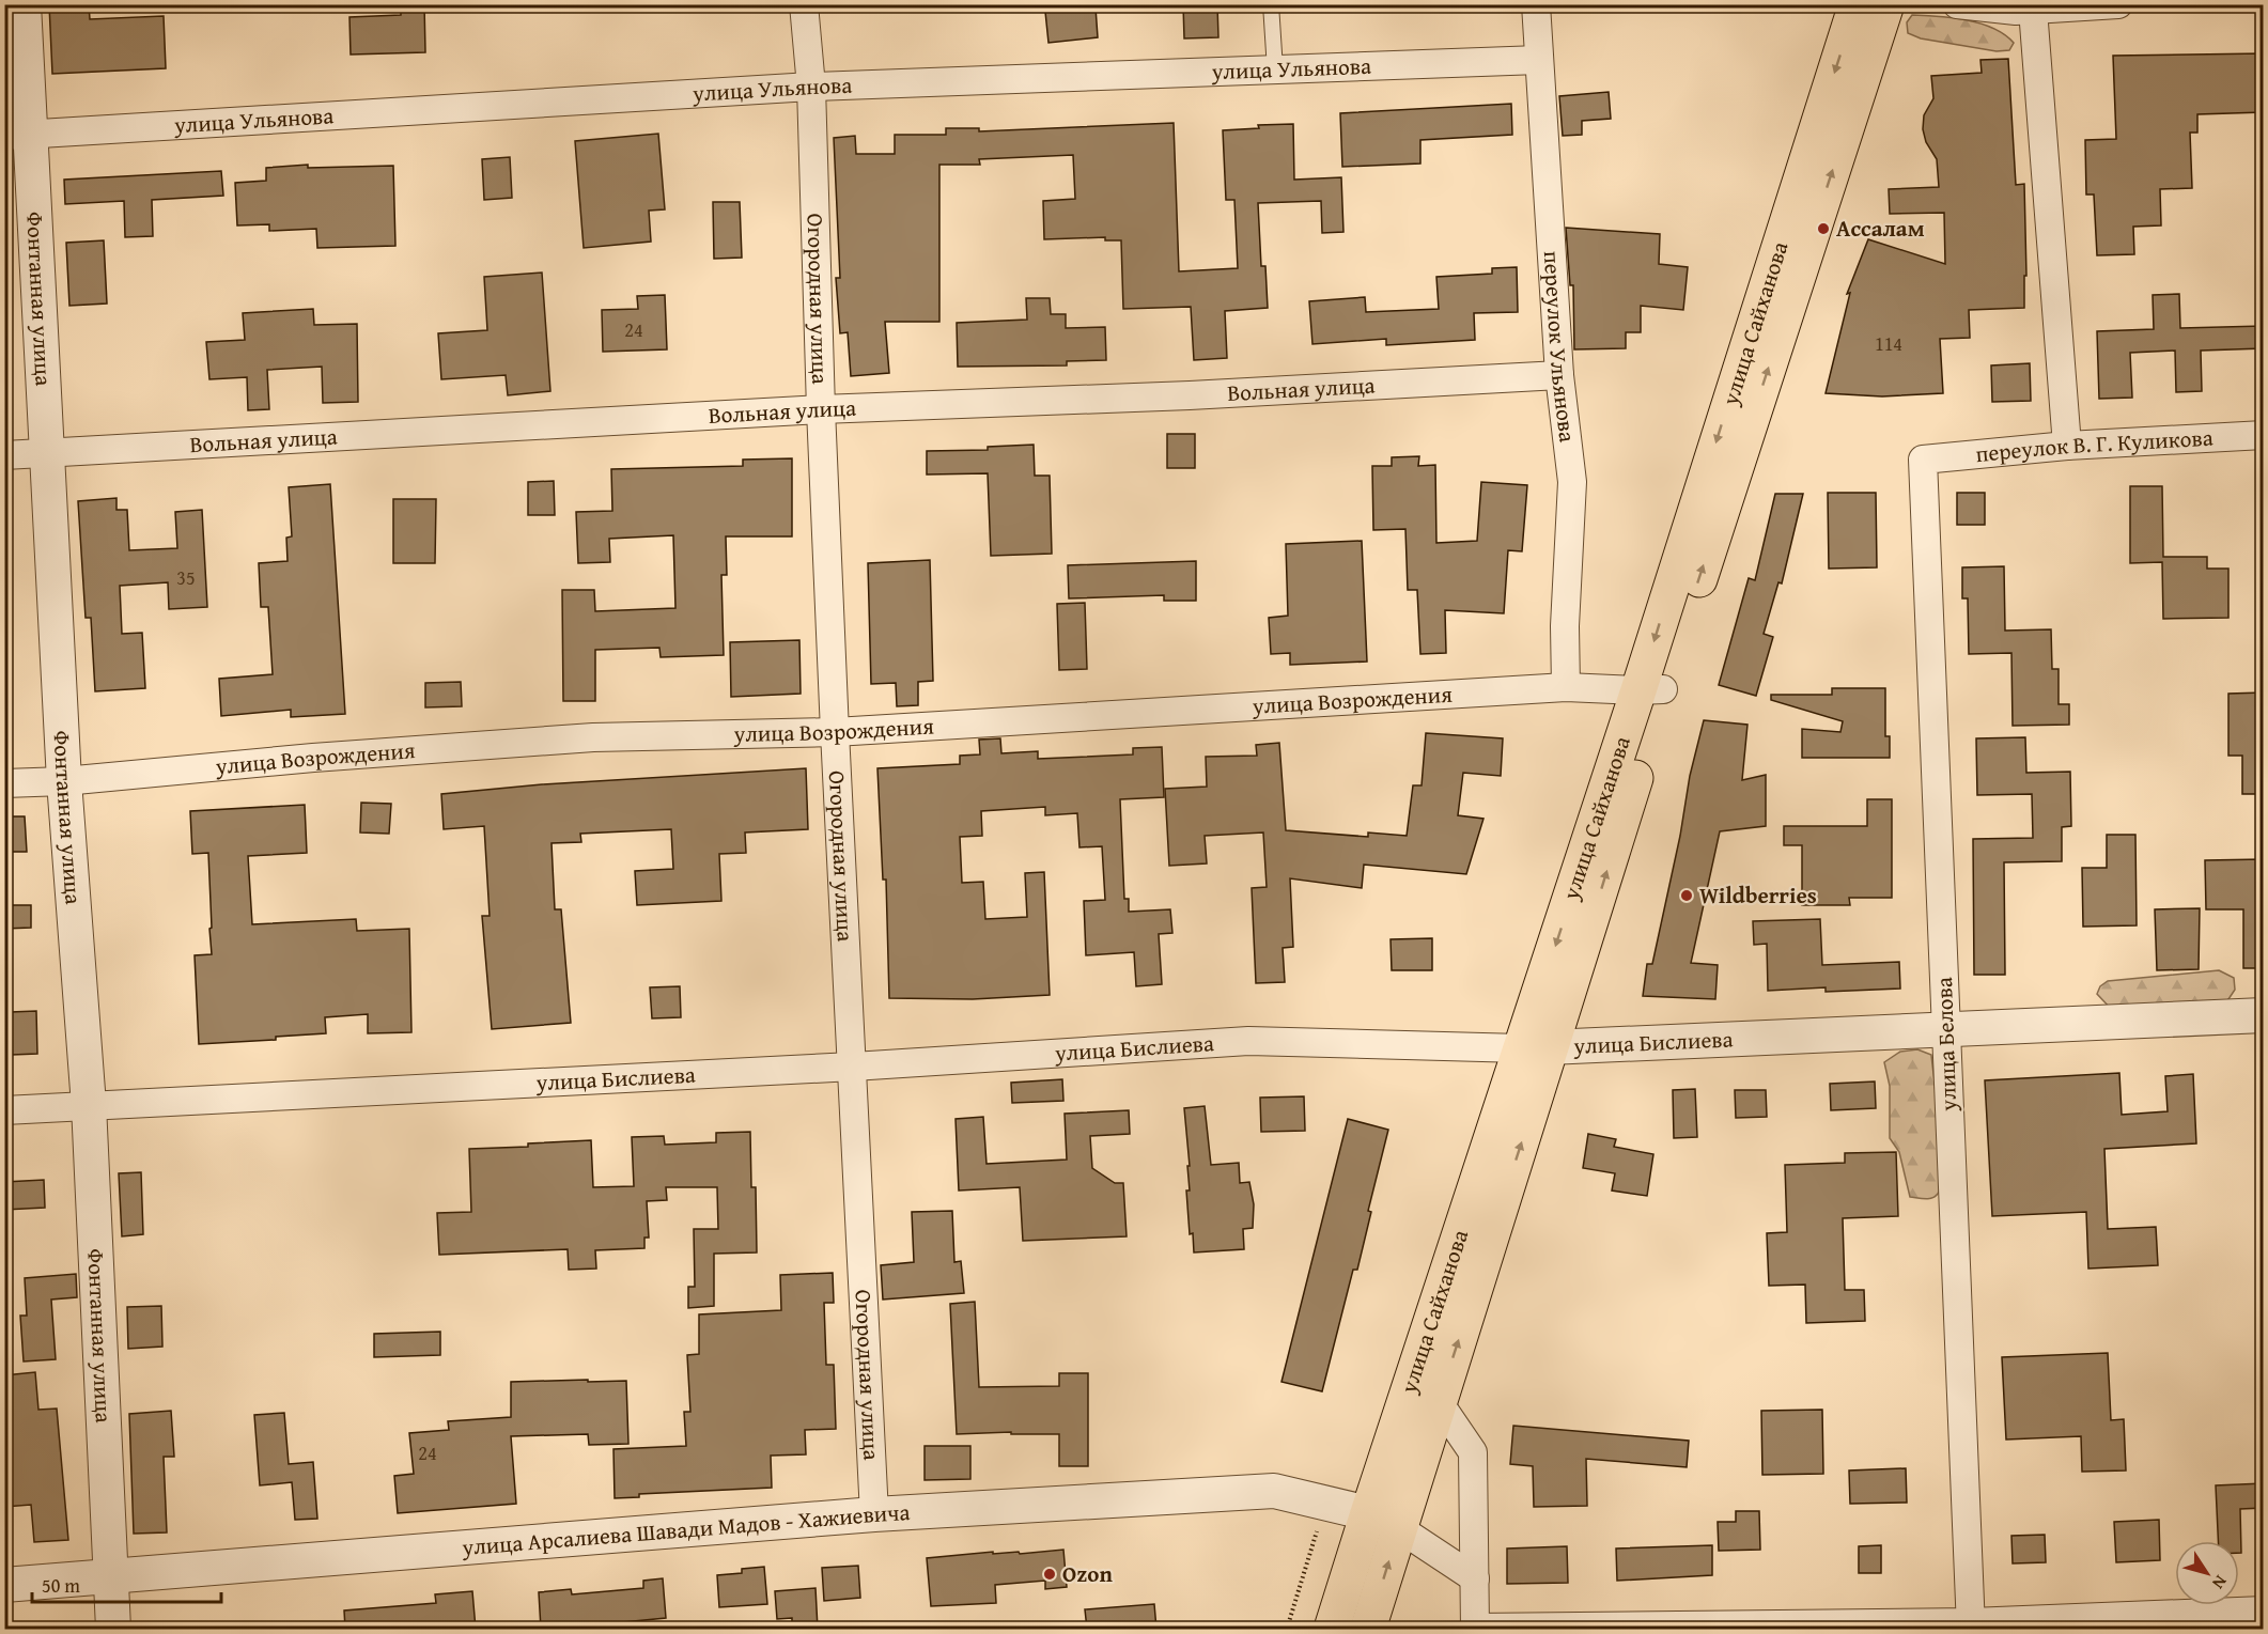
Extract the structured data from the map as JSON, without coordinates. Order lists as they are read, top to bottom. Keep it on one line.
{"streets":{"main road":["улица Сайханова"],"street":["улица Ульянова","Фонтанная улица","Огородная улица","переулок Ульянова","Вольная улица","переулок В. Г. Куликова","улица Возрождения","улица Бислиева","улица Белова","улица Арсалиева Шавади Мадов - Хажиевича"]},"crossings":[["улица Ульянова","Фонтанная улица"],["улица Ульянова","Огородная улица"],["улица Ульянова","переулок Ульянова"],["Фонтанная улица","Вольная улица"],["Фонтанная улица","улица Возрождения"],["Фонтанная улица","улица Бислиева"],["Фонтанная улица","улица Арсалиева Шавади Мадов - Хажиевича"],["Огородная улица","Вольная улица"],["Огородная улица","улица Возрождения"],["Огородная улица","улица Бислиева"],["Огородная улица","улица Арсалиева Шавади Мадов - Хажиевича"],["улица Сайханова","улица Возрождения"],["улица Сайханова","улица Бислиева"],["улица Сайханова","улица Арсалиева Шавади Мадов - Хажиевича"],["переулок Ульянова","Вольная улица"],["переулок Ульянова","улица Возрождения"],["переулок В. Г. Куликова","улица Белова"],["улица Бислиева","улица Белова"]],"places":["Ассалам","Wildberries","Ozon"],"house_numbers":["24","114","35","24"],"scale_bar":"50 m","north":"bottom right"}
